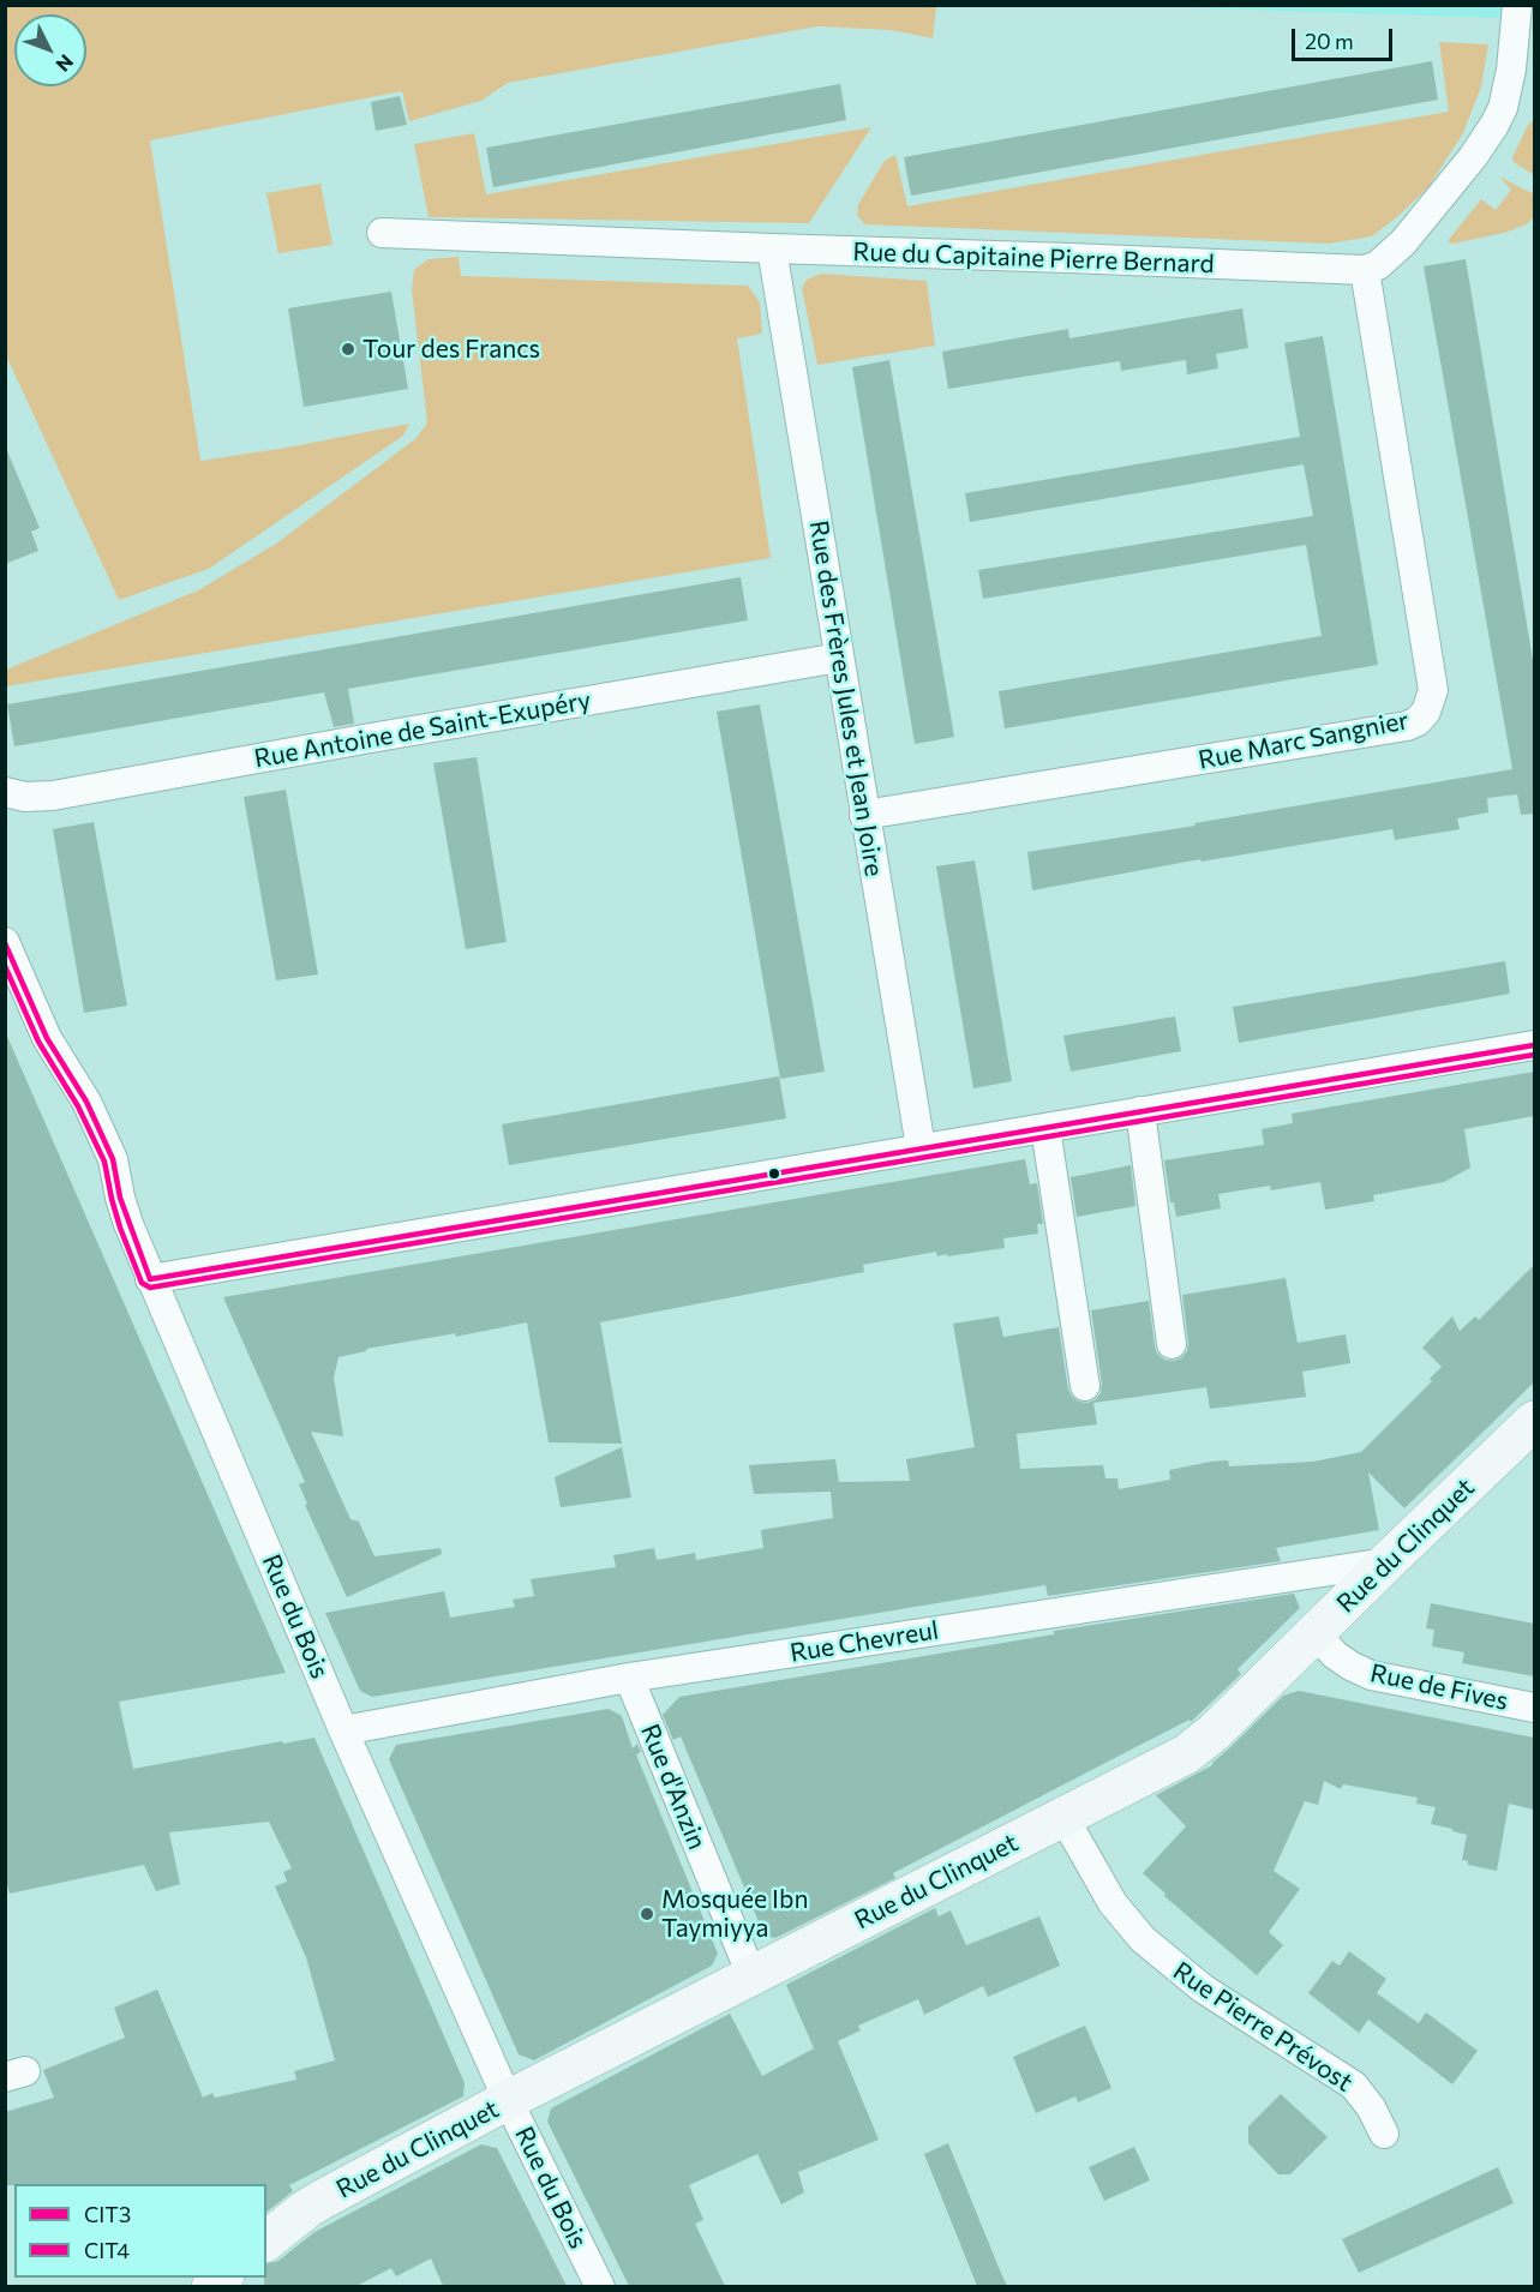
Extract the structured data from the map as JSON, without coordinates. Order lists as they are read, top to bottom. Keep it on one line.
{"streets":{"street":["Rue du Capitaine Pierre Bernard","Rue des Frères Jules et Jean Joire","Rue Antoine de Saint-Exupéry","Rue Marc Sangnier","Rue du Clinquet","Rue du Bois","Rue Chevreul","Rue de Fives","Rue d'Anzin","Rue Pierre Prévost"]},"crossings":[["Rue du Capitaine Pierre Bernard","Rue des Frères Jules et Jean Joire"],["Rue du Capitaine Pierre Bernard","Rue Marc Sangnier"],["Rue des Frères Jules et Jean Joire","Rue Antoine de Saint-Exupéry"],["Rue des Frères Jules et Jean Joire","Rue Marc Sangnier"],["Rue du Clinquet","Rue du Bois"],["Rue du Clinquet","Rue Chevreul"],["Rue du Clinquet","Rue de Fives"],["Rue du Clinquet","Rue d'Anzin"],["Rue du Clinquet","Rue Pierre Prévost"],["Rue du Bois","Rue Chevreul"],["Rue Chevreul","Rue d'Anzin"]],"places":["Tour des Francs","Mosquée Ibn Taymiyya"],"lines":["transit line CIT3","transit line CIT4"],"legend":["CIT3","CIT4"],"scale_bar":"20 m","north":"bottom right"}
